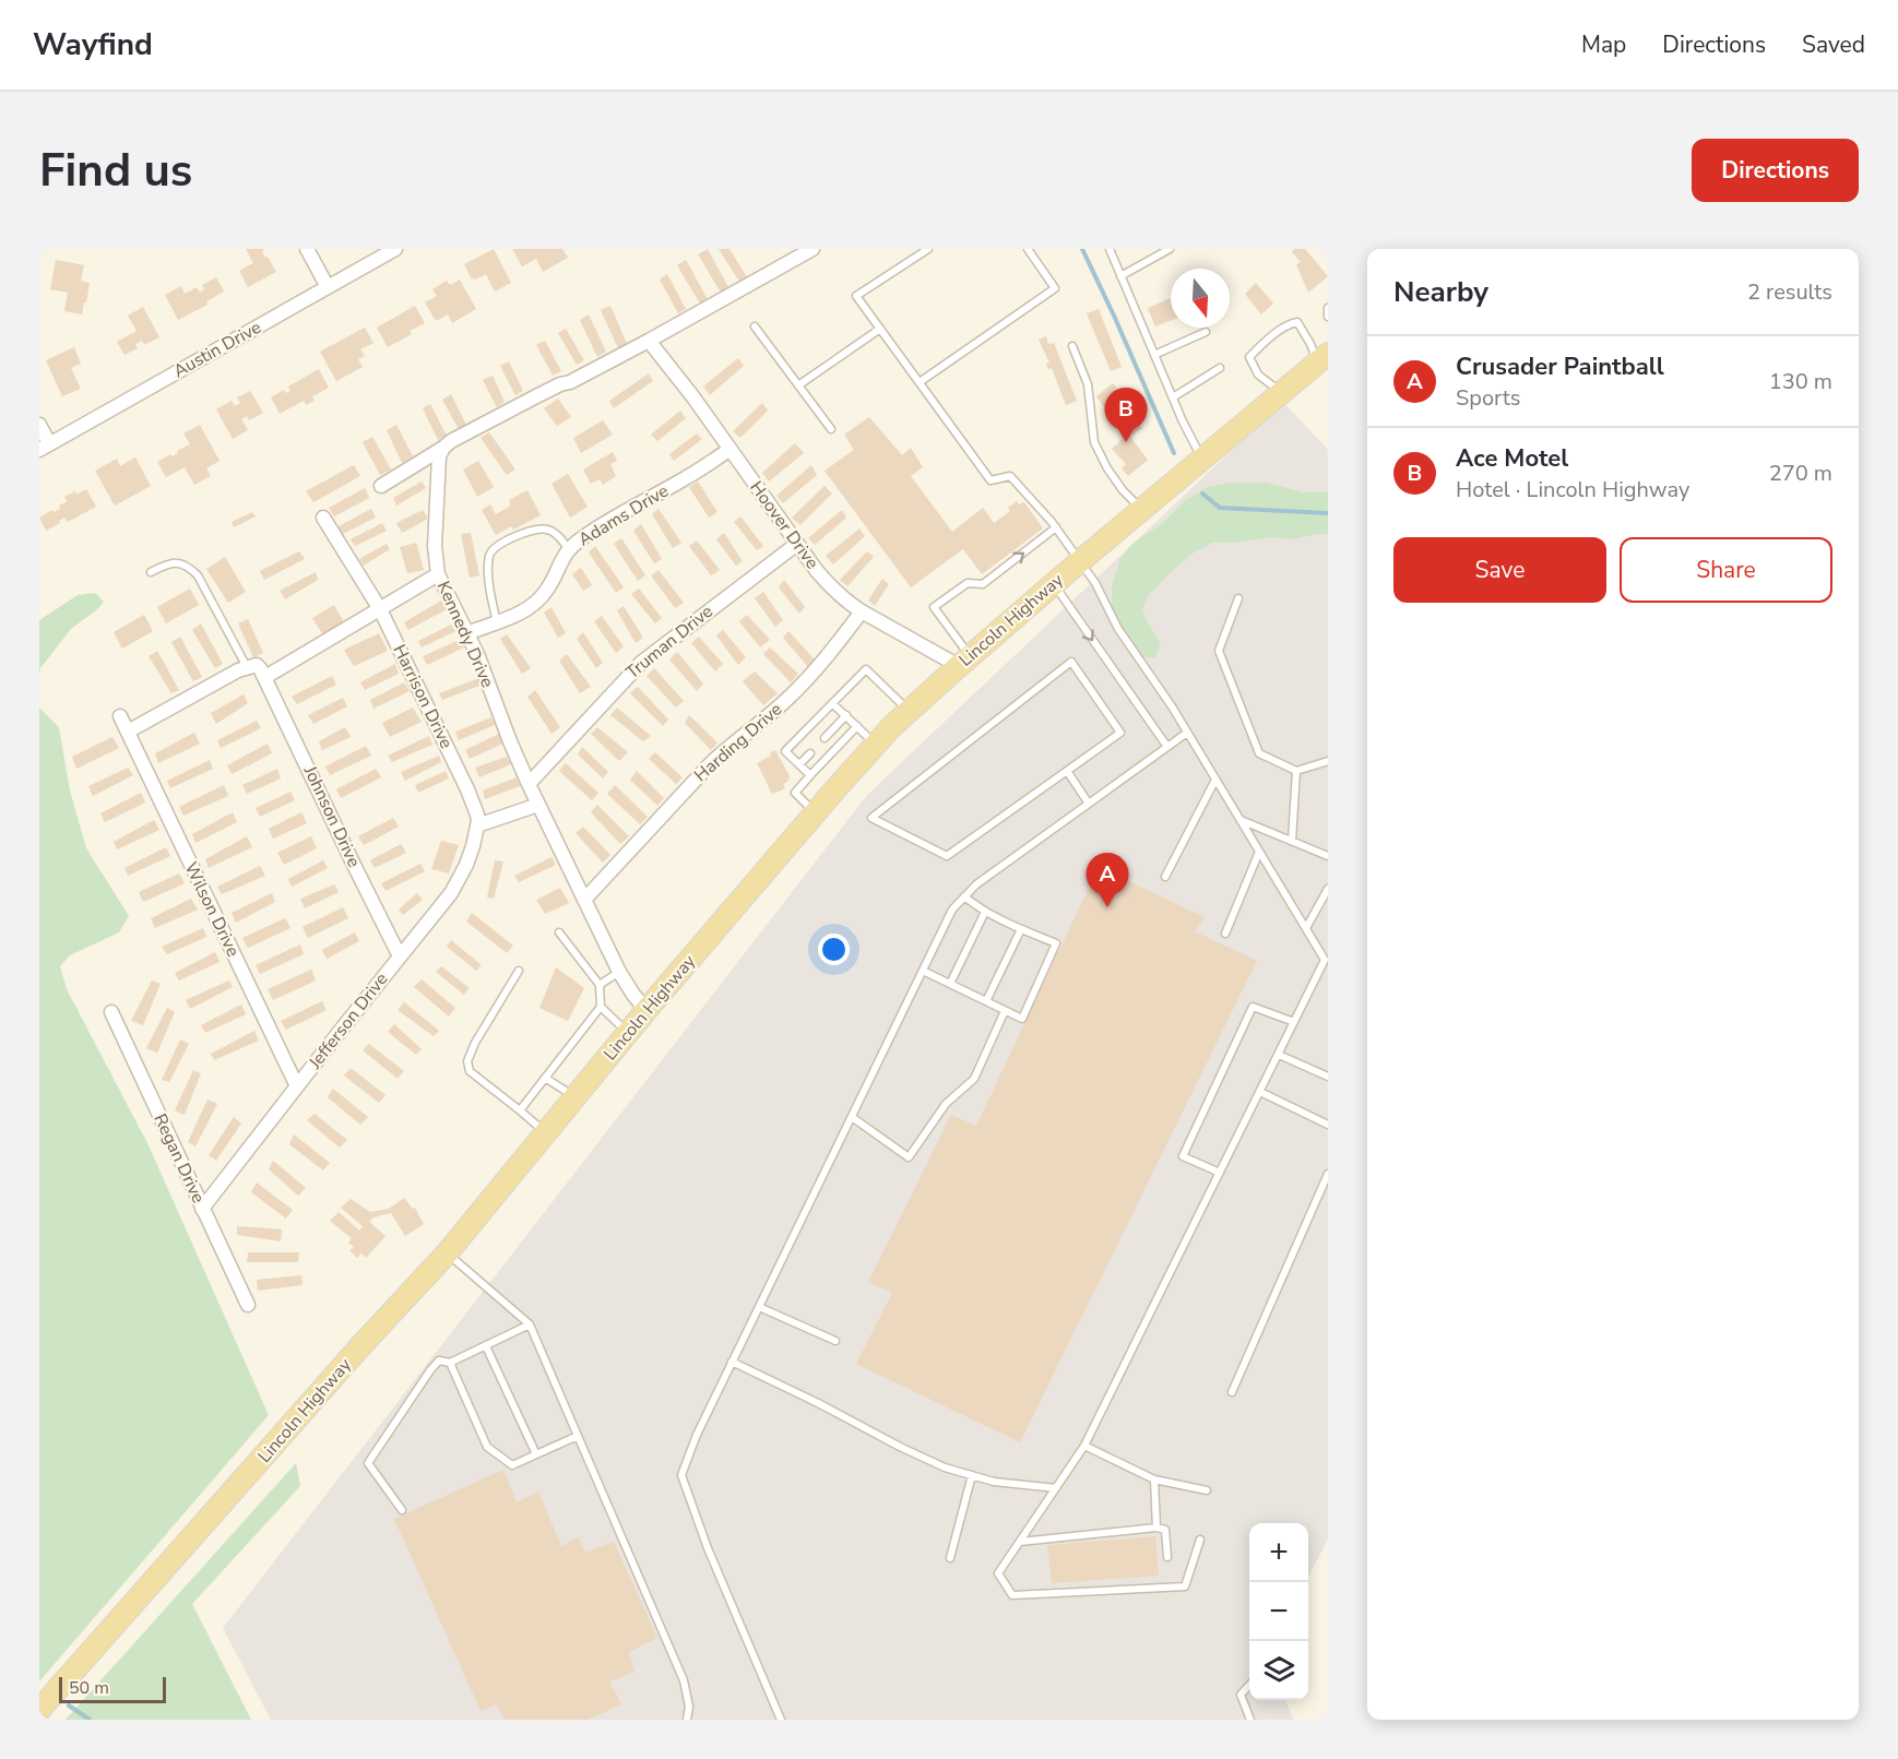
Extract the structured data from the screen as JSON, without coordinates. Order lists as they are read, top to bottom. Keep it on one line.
{"streets":{"main road":["Lincoln Highway"],"street":["Austin Drive","Adams Drive","Hoover Drive","Kennedy Drive","Truman Drive","Harrison Drive","Harding Drive","Johnson Drive","Wilson Drive","Jefferson Drive","Regan Drive"]},"crossings":[["Adams Drive","Hoover Drive"],["Adams Drive","Kennedy Drive"],["Hoover Drive","Lincoln Highway"],["Hoover Drive","Truman Drive"],["Hoover Drive","Harding Drive"],["Lincoln Highway","Kennedy Drive"],["Kennedy Drive","Truman Drive"],["Kennedy Drive","Harding Drive"],["Harrison Drive","Jefferson Drive"],["Johnson Drive","Jefferson Drive"],["Wilson Drive","Jefferson Drive"],["Jefferson Drive","Regan Drive"]],"scale_bar":"50 m","north":"bottom","page":{"header":"Wayfind","nav":["Map","Directions","Saved"],"buttons":["Directions",["Save","Share"]],"title":"Find us","heading":["Nearby","2 results"],"list":[{"mark":"A","name":"Crusader Paintball","note":"Sports","value":"130 m"},{"mark":"B","name":"Ace Motel","note":"Hotel · Lincoln Highway","value":"270 m"}],"pins":["B","A"],"map_buttons":["+","−"],"scale":"50 m"}}
